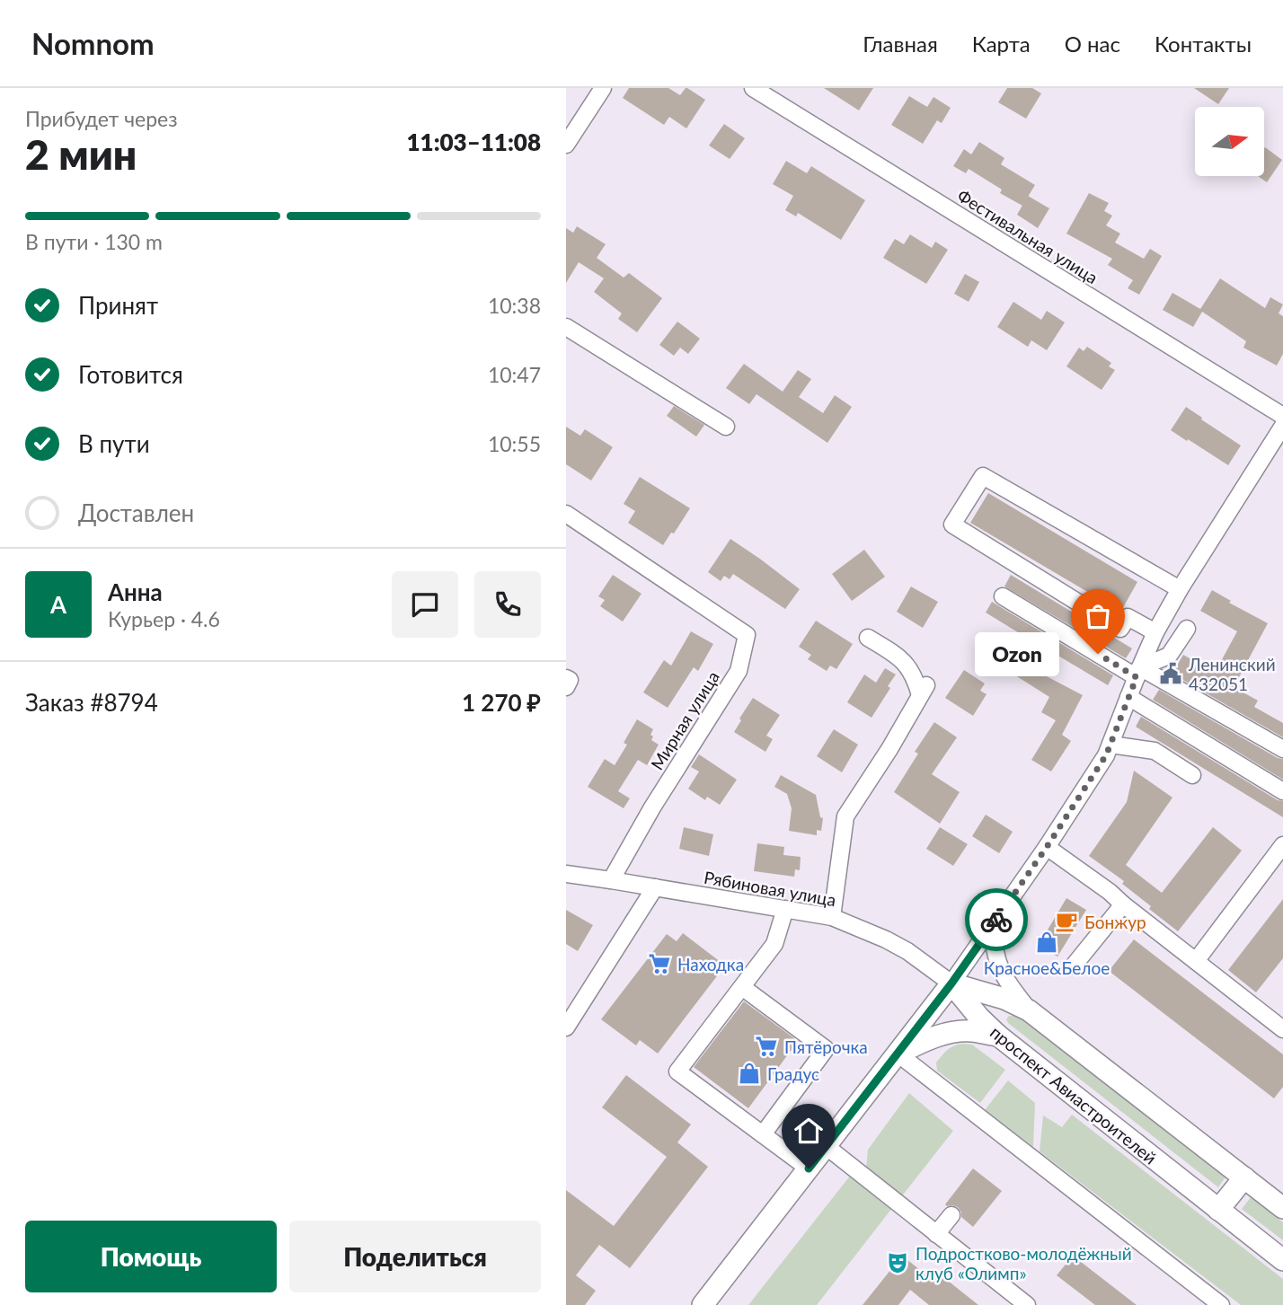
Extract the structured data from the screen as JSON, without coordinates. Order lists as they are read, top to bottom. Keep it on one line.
{"streets":{"main road":["проспект Авиастроителей"],"street":["Фестивальная улица","Мирная улица","Рябиновая улица"]},"crossings":[["Мирная улица","Рябиновая улица"],["Рябиновая улица","проспект Авиастроителей"]],"places":{"other":["Ozon"],"public building":["Ленинский 432051"],"cafe":["Бонжур"],"shop":["Красное&Белое","Градус"],"supermarket":["Находка","Пятёрочка"],"theatre":["Подростково-молодёжный клуб «Олимп»"]},"north":"right","page":{"header":"Nomnom","nav":["Главная","Карта","О нас","Контакты"],"heading":["2 мин","Прибудет через","11:03–11:08"],"panel":["Анна","Курьер · 4.6","Заказ #8794","1 270 ₽"],"bar":"В пути · 130 m","list":[["Принят","10:38"],["Готовится","10:47"],["В пути","10:55"],"Доставлен"],"round":"А","bubble":"Ozon","buttons":["Помощь","Поделиться"]}}
